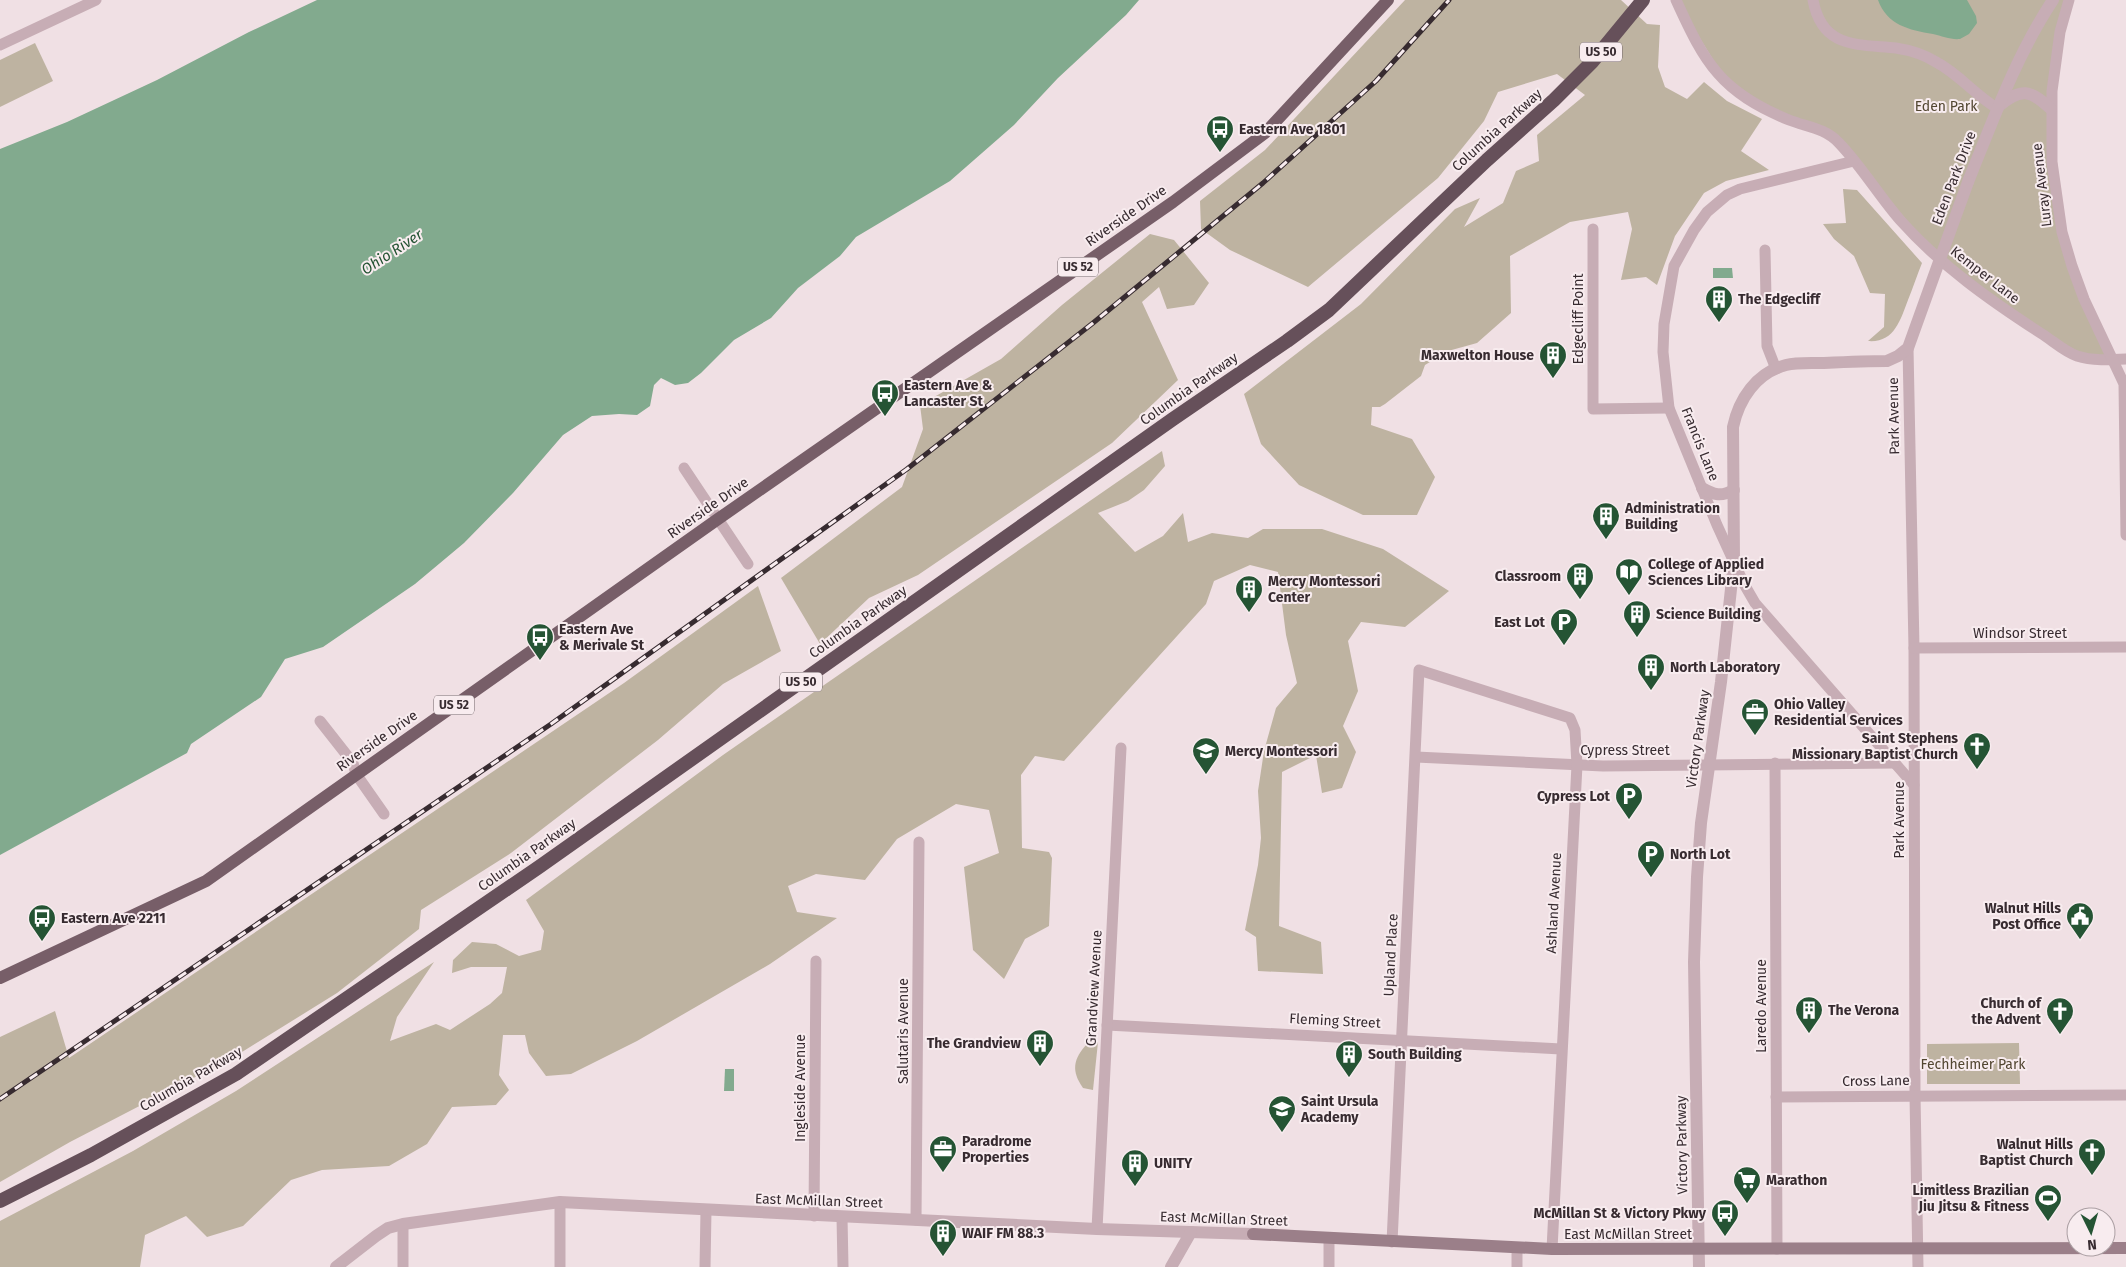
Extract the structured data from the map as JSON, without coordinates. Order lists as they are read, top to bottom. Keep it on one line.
{"streets":{"highway":["US 50","Columbia Parkway"],"main road":["Riverside Drive","US 52","East McMillan Street"],"street":["Eden Park Drive","Luray Avenue","Kemper Lane","Edgecliff Point","Park Avenue","Francis Lane","Windsor Street","Victory Parkway","Cypress Street","Ashland Avenue","Upland Place","Grandview Avenue","Laredo Avenue","Fleming Street","Salutaris Avenue","Cross Lane","Ingleside Avenue"]},"crossings":[["Eden Park Drive","Park Avenue"],["Luray Avenue","Kemper Lane"],["Kemper Lane","Francis Lane"],["Edgecliff Point","Francis Lane"],["Park Avenue","Francis Lane"],["Park Avenue","Windsor Street"],["Park Avenue","Victory Parkway"],["Park Avenue","Cross Lane"],["Park Avenue","East McMillan Street"],["Francis Lane","Victory Parkway"],["Francis Lane","Cypress Street"],["Victory Parkway","Cypress Street"],["Victory Parkway","East McMillan Street"],["Cypress Street","Ashland Avenue"],["Cypress Street","Upland Place"],["Cypress Street","Laredo Avenue"],["Ashland Avenue","Upland Place"],["Ashland Avenue","Fleming Street"],["Ashland Avenue","East McMillan Street"],["Upland Place","Fleming Street"],["Upland Place","East McMillan Street"],["Grandview Avenue","Fleming Street"],["Grandview Avenue","East McMillan Street"],["Laredo Avenue","Cross Lane"],["Laredo Avenue","East McMillan Street"],["Salutaris Avenue","East McMillan Street"],["Ingleside Avenue","East McMillan Street"]],"water":["Ohio River"],"parks":["Eden Park","Fechheimer Park"],"places":{"bus stop":["Eastern Ave 1801","Eastern Ave & Lancaster St","Eastern Ave & Merivale St","Eastern Ave 2211","McMillan St & Victory Pkwy"],"building":["The Edgecliff","Maxwelton House","Administration Building","Classroom","Mercy Montessori Center","Science Building","North Laboratory","The Verona","The Grandview","South Building","UNITY","WAIF FM 88.3"],"library":["College of Applied Sciences Library"],"parking":["East Lot","Cypress Lot","North Lot"],"office":["Ohio Valley Residential Services","Paradrome Properties"],"church":["Saint Stephens Missionary Baptist Church","Church of the Advent","Walnut Hills Baptist Church"],"school or university":["Mercy Montessori","Saint Ursula Academy"],"public building":["Walnut Hills Post Office"],"supermarket":["Marathon"],"sports":["Limitless Brazilian Jiu Jitsu & Fitness"]},"north":"bottom"}
